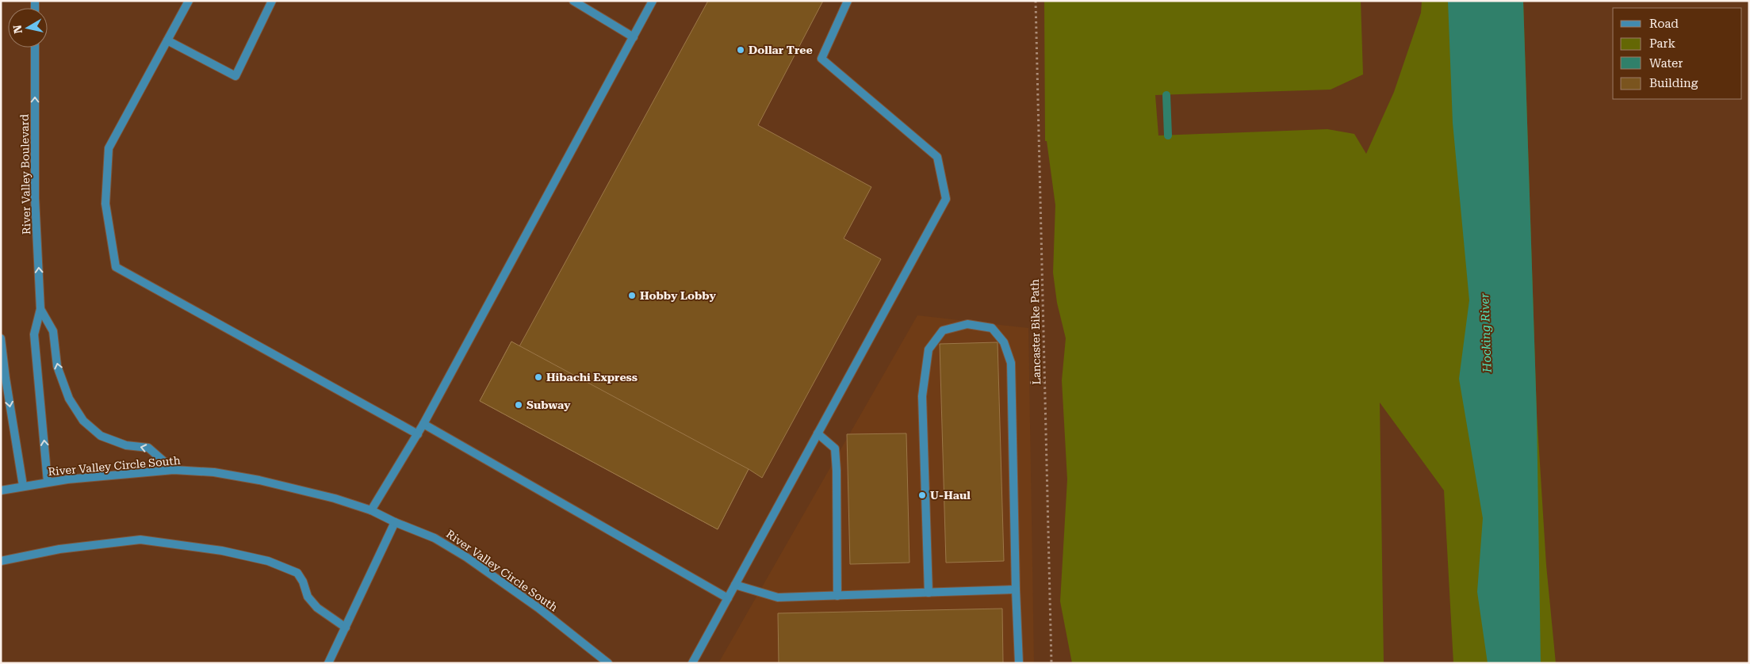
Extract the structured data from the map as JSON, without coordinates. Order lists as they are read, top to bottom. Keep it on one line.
{"streets":{"street":["River Valley Boulevard","River Valley Circle South"],"path":["Lancaster Bike Path"]},"crossings":[["River Valley Boulevard","River Valley Circle South"]],"one_way":["River Valley Boulevard"],"water":["Hocking River"],"places":["Dollar Tree","Hobby Lobby","Hibachi Express","Subway","U-Haul"],"legend":["Road","Park","Water","Building"],"north":"left"}
